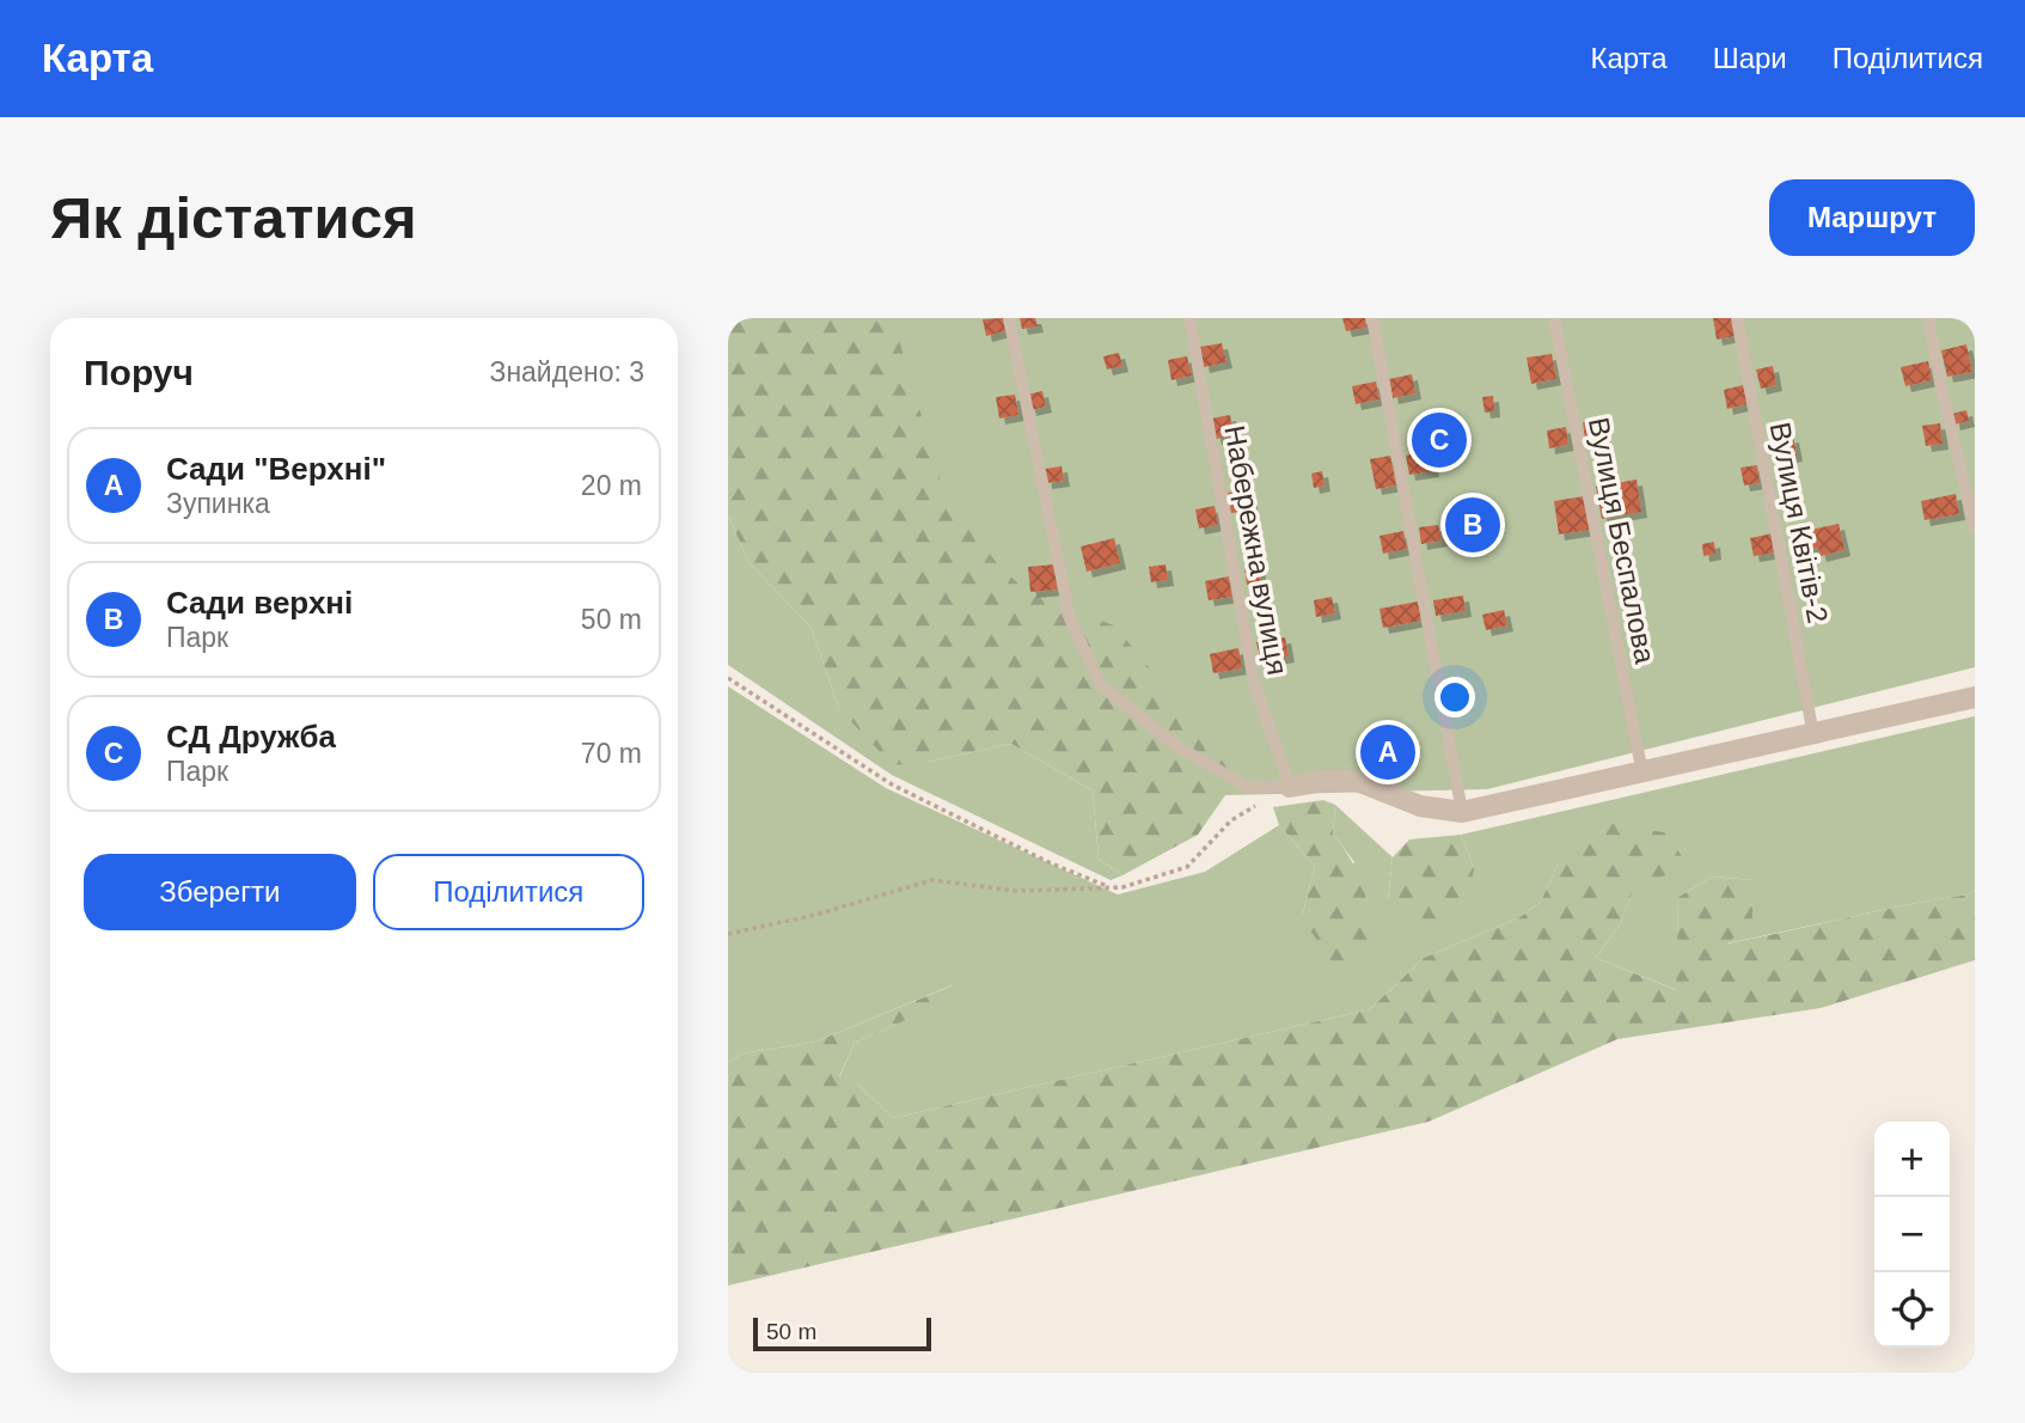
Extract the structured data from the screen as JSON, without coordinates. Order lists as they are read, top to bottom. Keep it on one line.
{"streets":{"lane":["Вулиця Квітів-2","Вулиця Беспалова","Набережна вулиця"]},"scale_bar":"50 m","page":{"header":"Карта","nav":["Карта","Шари","Поділитися"],"buttons":["Маршрут",["Зберегти","Поділитися"]],"title":"Як дістатися","heading":["Поруч","Знайдено: 3"],"pins":["C","B","A"],"list":[{"mark":"A","name":"Сади \"Верхні\"","note":"Зупинка","value":"20 m"},{"mark":"B","name":"Сади верхні","note":"Парк","value":"50 m"},{"mark":"C","name":"СД Дружба","note":"Парк","value":"70 m"}],"map_buttons":["+","−"],"scale":"50 m"}}
